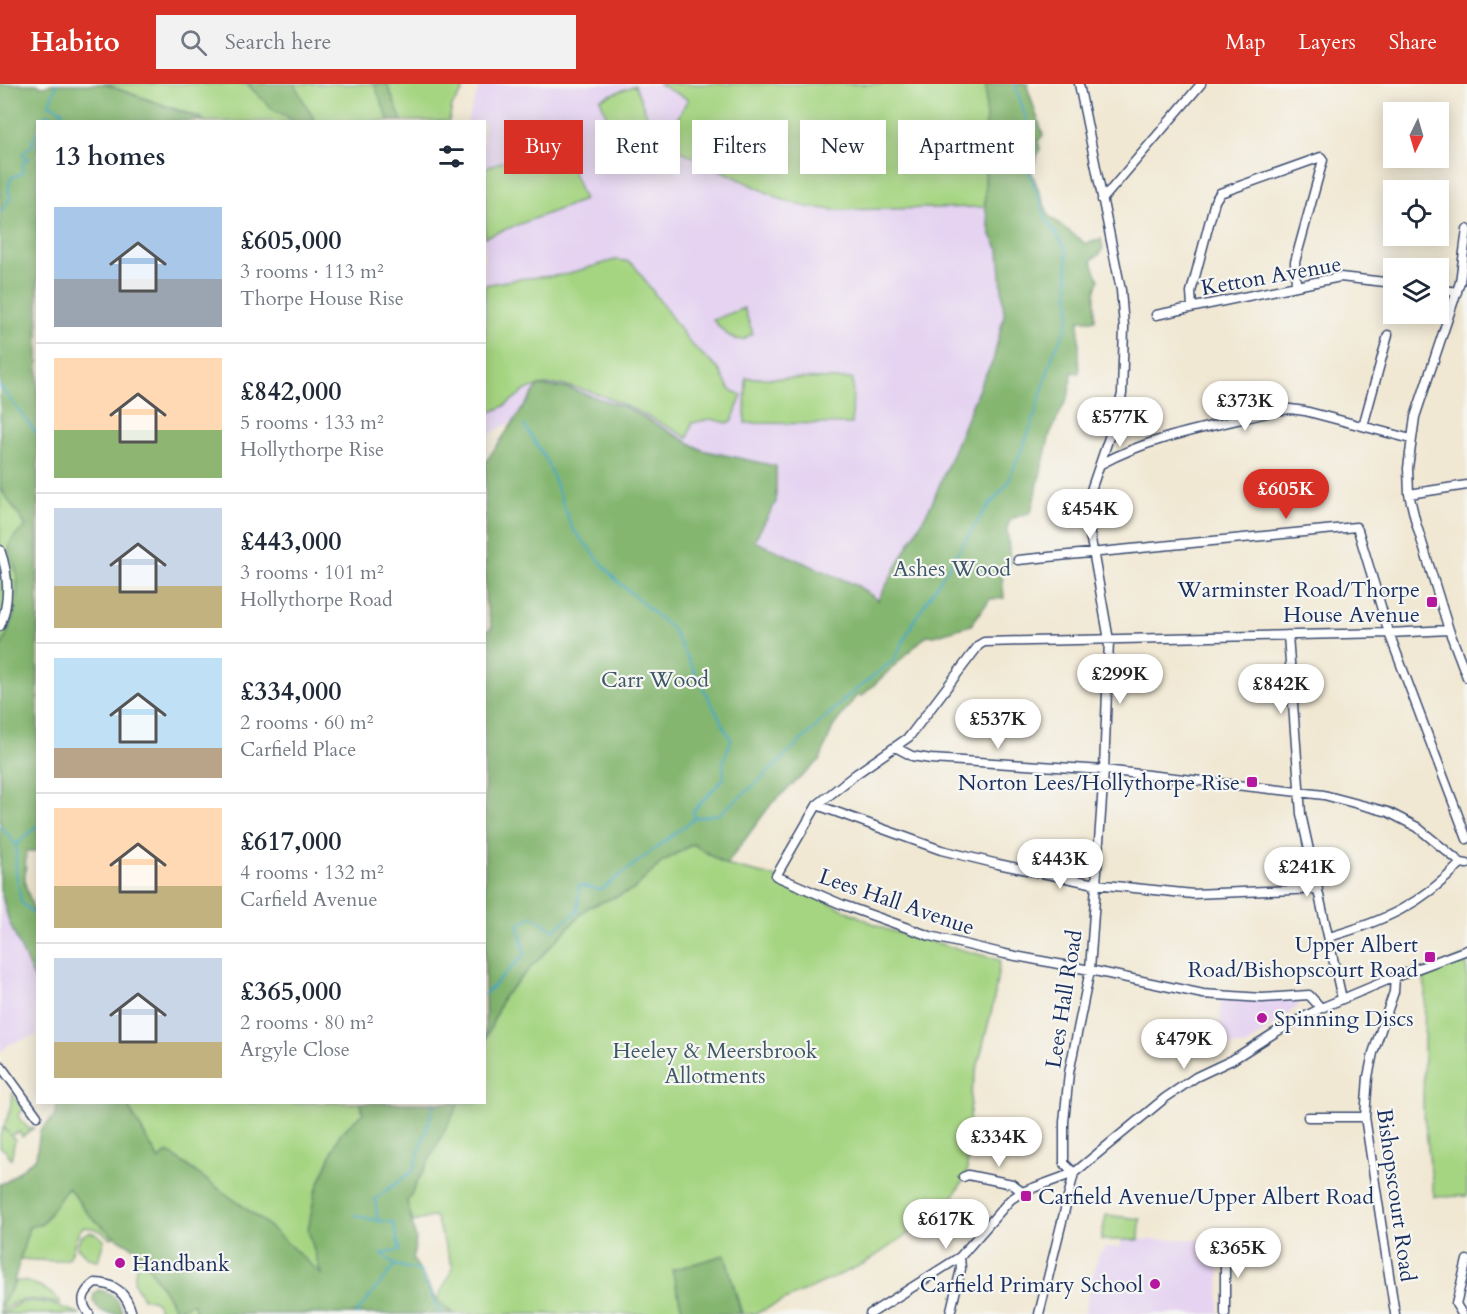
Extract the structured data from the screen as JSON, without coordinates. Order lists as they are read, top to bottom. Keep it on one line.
{"streets":{"street":["Ketton Avenue","Lees Hall Avenue","Lees Hall Road","Bishopscourt Road"]},"crossings":[["Lees Hall Avenue","Lees Hall Road"]],"parks":["Ashes Wood","Carr Wood","Heeley & Meersbrook Allotments"],"places":{"transit":["Warminster Road/Thorpe House Avenue","Norton Lees/Hollythorpe Rise","Upper Albert Road/Bishopscourt Road","Carfield Avenue/Upper Albert Road"],"other":["Spinning Discs","Handbank","Carfield Primary School"]},"north":"bottom","page":{"header":"Habito","search":"Search here","nav":["Map","Layers","Share"],"chip":["Buy","Rent","Filters","New","Apartment"],"heading":"13 homes","list":[{"name":"£605,000","note":"3 rooms · 113 m² · Thorpe House Rise"},{"name":"£842,000","note":"5 rooms · 133 m² · Hollythorpe Rise"},{"name":"£443,000","note":"3 rooms · 101 m² · Hollythorpe Road"},{"name":"£334,000","note":"2 rooms · 60 m² · Carfield Place"},{"name":"£617,000","note":"4 rooms · 132 m² · Carfield Avenue"},{"name":"£365,000","note":"2 rooms · 80 m² · Argyle Close"}],"price":["£373K","£577K","£605K","£454K","£299K","£842K","£537K","£443K","£241K","£479K","£334K","£617K","£365K"]}}
